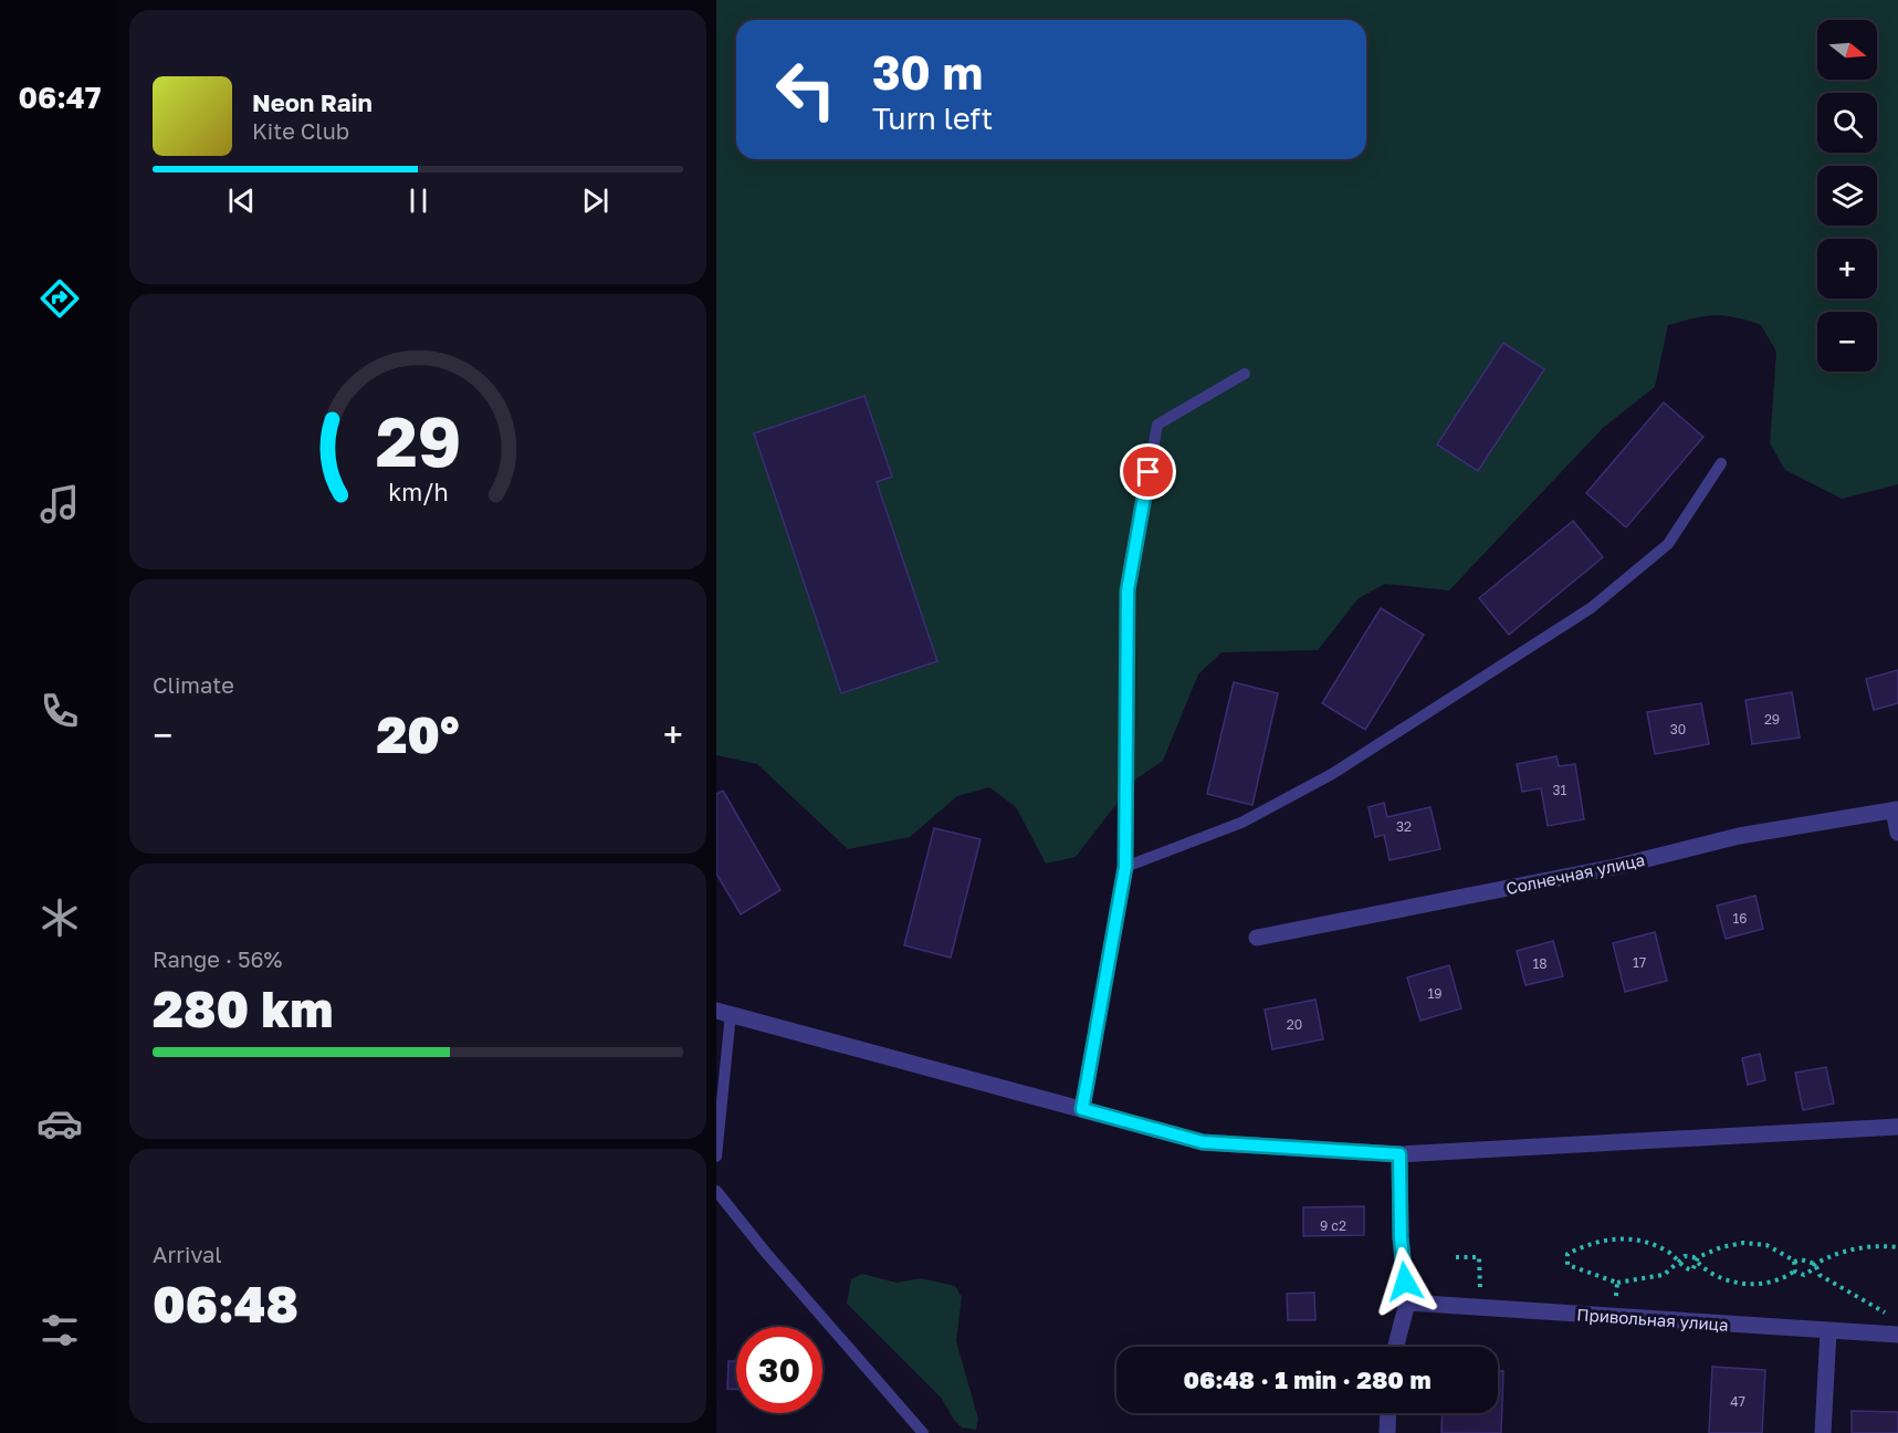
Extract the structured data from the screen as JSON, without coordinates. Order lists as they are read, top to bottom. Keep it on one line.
{"streets":{"street":["Солнечная улица","Привольная улица"]},"house_numbers":["29","30","31","32","16","17","18","19","20","9 с2","47"],"north":"right","page":{"tabs":"06:47","map_buttons":["+","−"],"turn":["30 m","Turn left"],"song":["Neon Rain","Kite Club"],"tile":["Climate",["Range · 56%","280 km"],["Arrival","06:48"]],"heat":["−","20°","+"],"limit":"30","trip":"06:48 · 1 min · 280 m","gauge":["29","km/h"]}}
